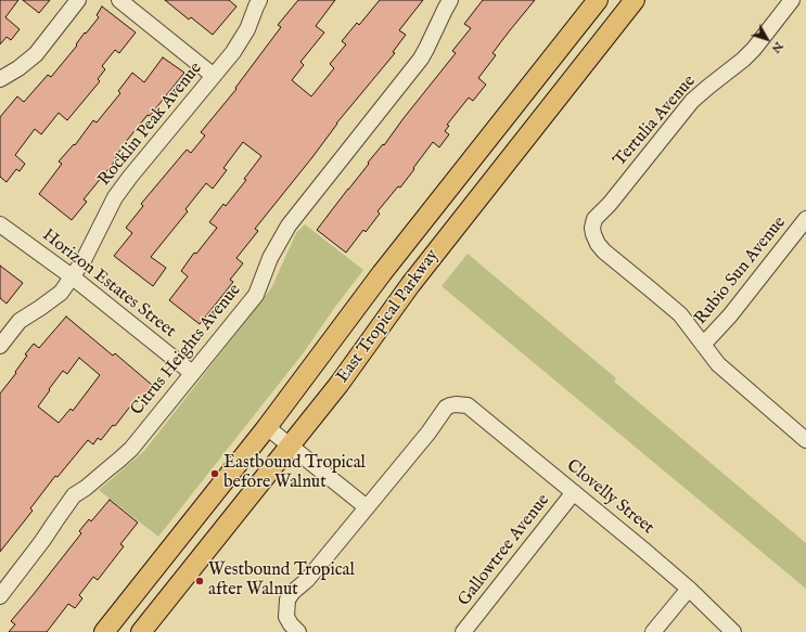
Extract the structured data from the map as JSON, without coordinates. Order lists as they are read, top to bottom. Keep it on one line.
{"streets":{"main road":["East Tropical Parkway"],"street":["Tertulia Avenue","Rocklin Peak Avenue","Rubio Sun Avenue","Horizon Estates Street","Citrus Heights Avenue","Clovelly Street","Gallowtree Avenue"]},"crossings":[["Tertulia Avenue","Rubio Sun Avenue"],["Rocklin Peak Avenue","Horizon Estates Street"],["Horizon Estates Street","Citrus Heights Avenue"],["Clovelly Street","Gallowtree Avenue"]],"places":["Eastbound Tropical before Walnut","Westbound Tropical after Walnut"],"north":"bottom right"}
